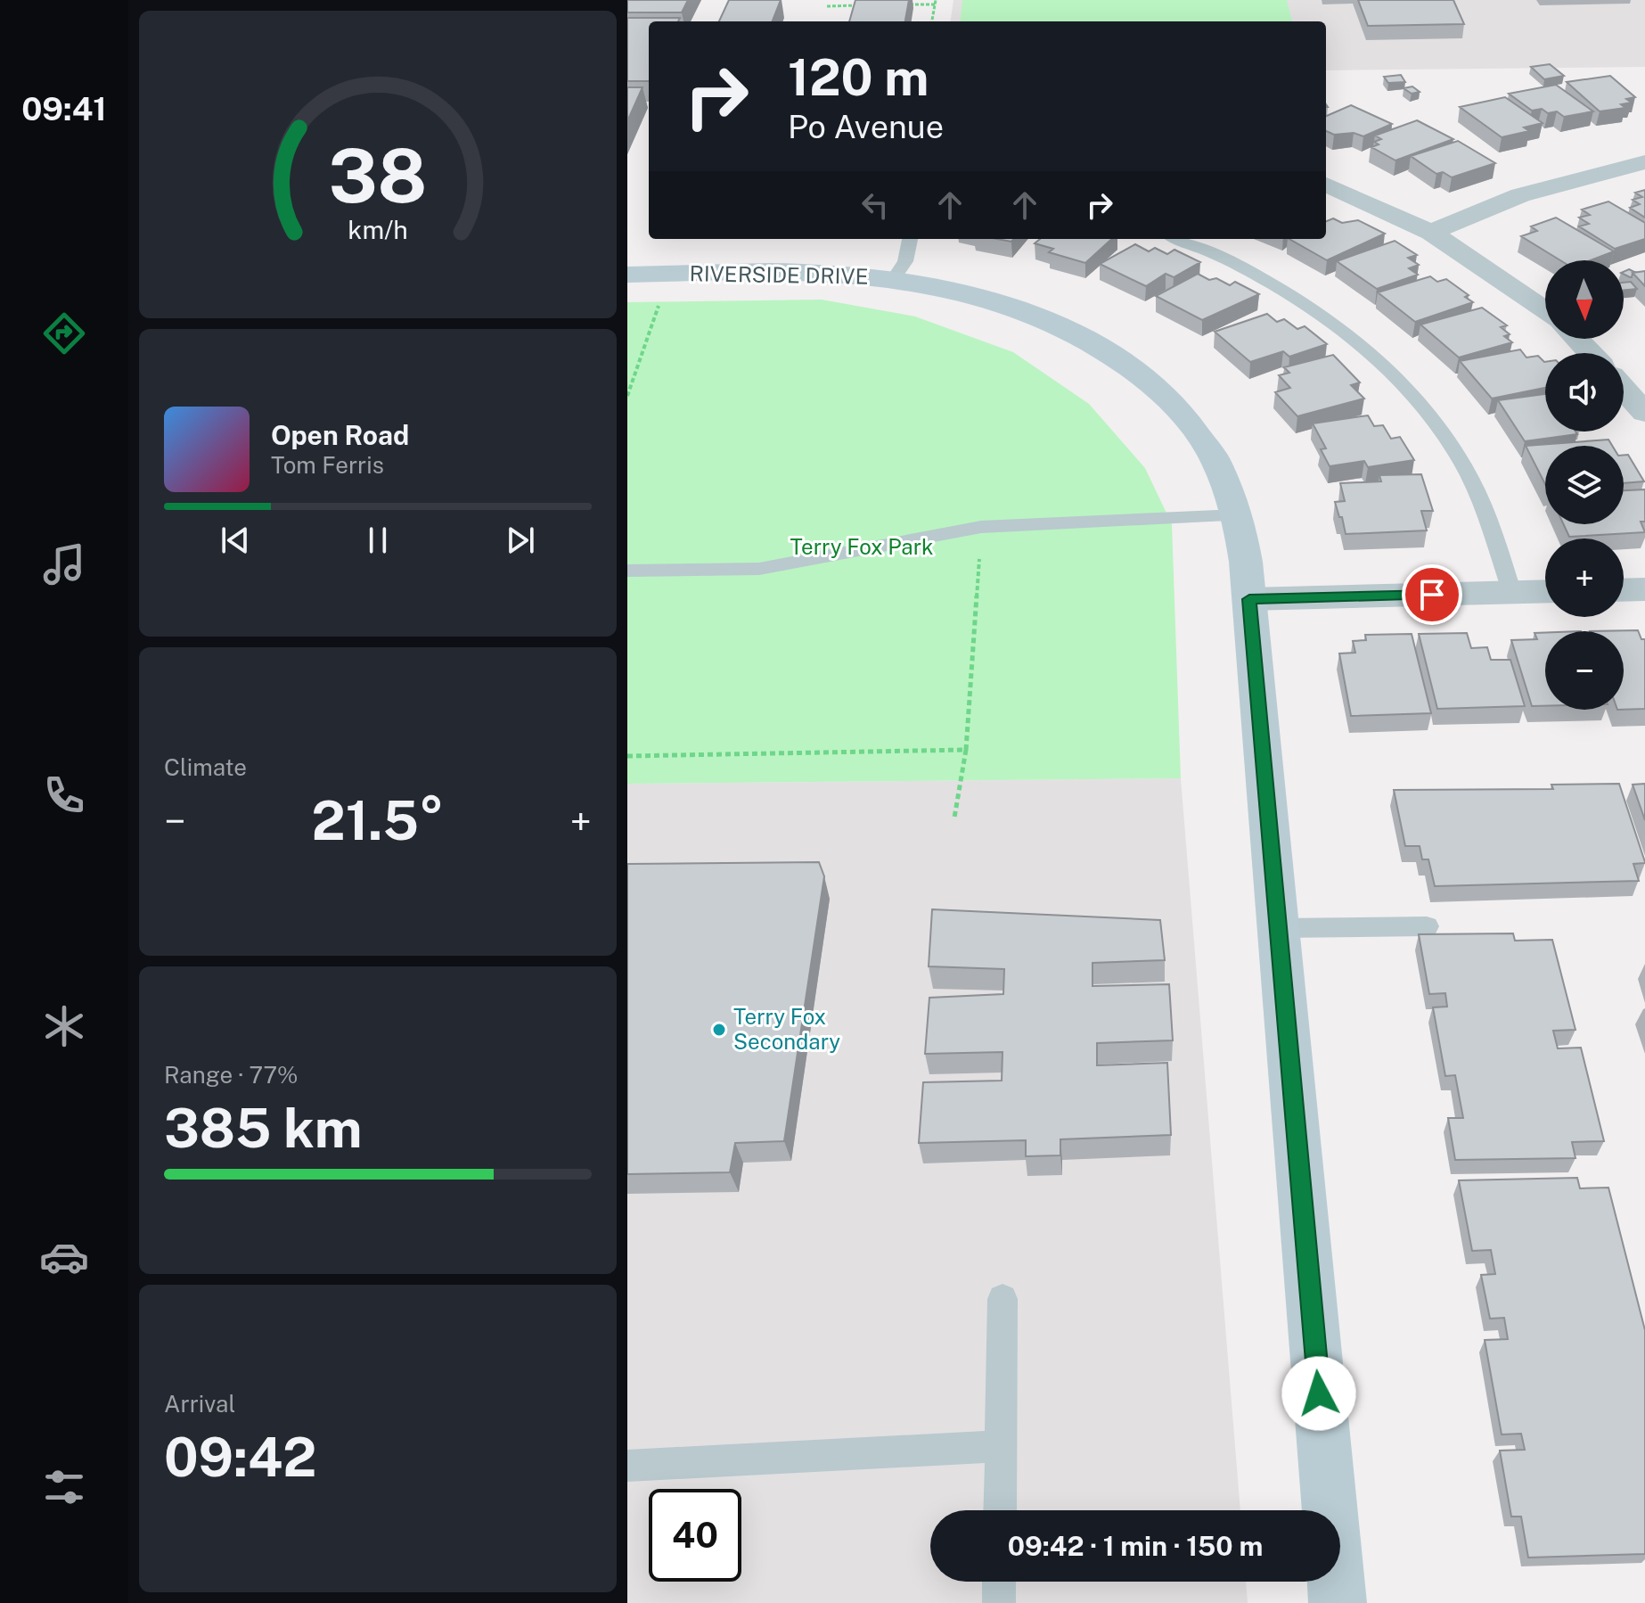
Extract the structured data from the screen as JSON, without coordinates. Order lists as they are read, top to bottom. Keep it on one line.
{"streets":{"street":["RIVERSIDE DRIVE"]},"parks":["Terry Fox Park"],"places":["Terry Fox Secondary"],"north":"bottom","page":{"tabs":"09:41","turn":["120 m","Po Avenue"],"map_buttons":["+","−"],"song":["Open Road","Tom Ferris"],"tile":["Climate",["Range · 77%","385 km"],["Arrival","09:42"]],"heat":["−","21.5°","+"],"limit":"40","trip":"09:42 · 1 min · 150 m","gauge":["38","km/h"]}}
